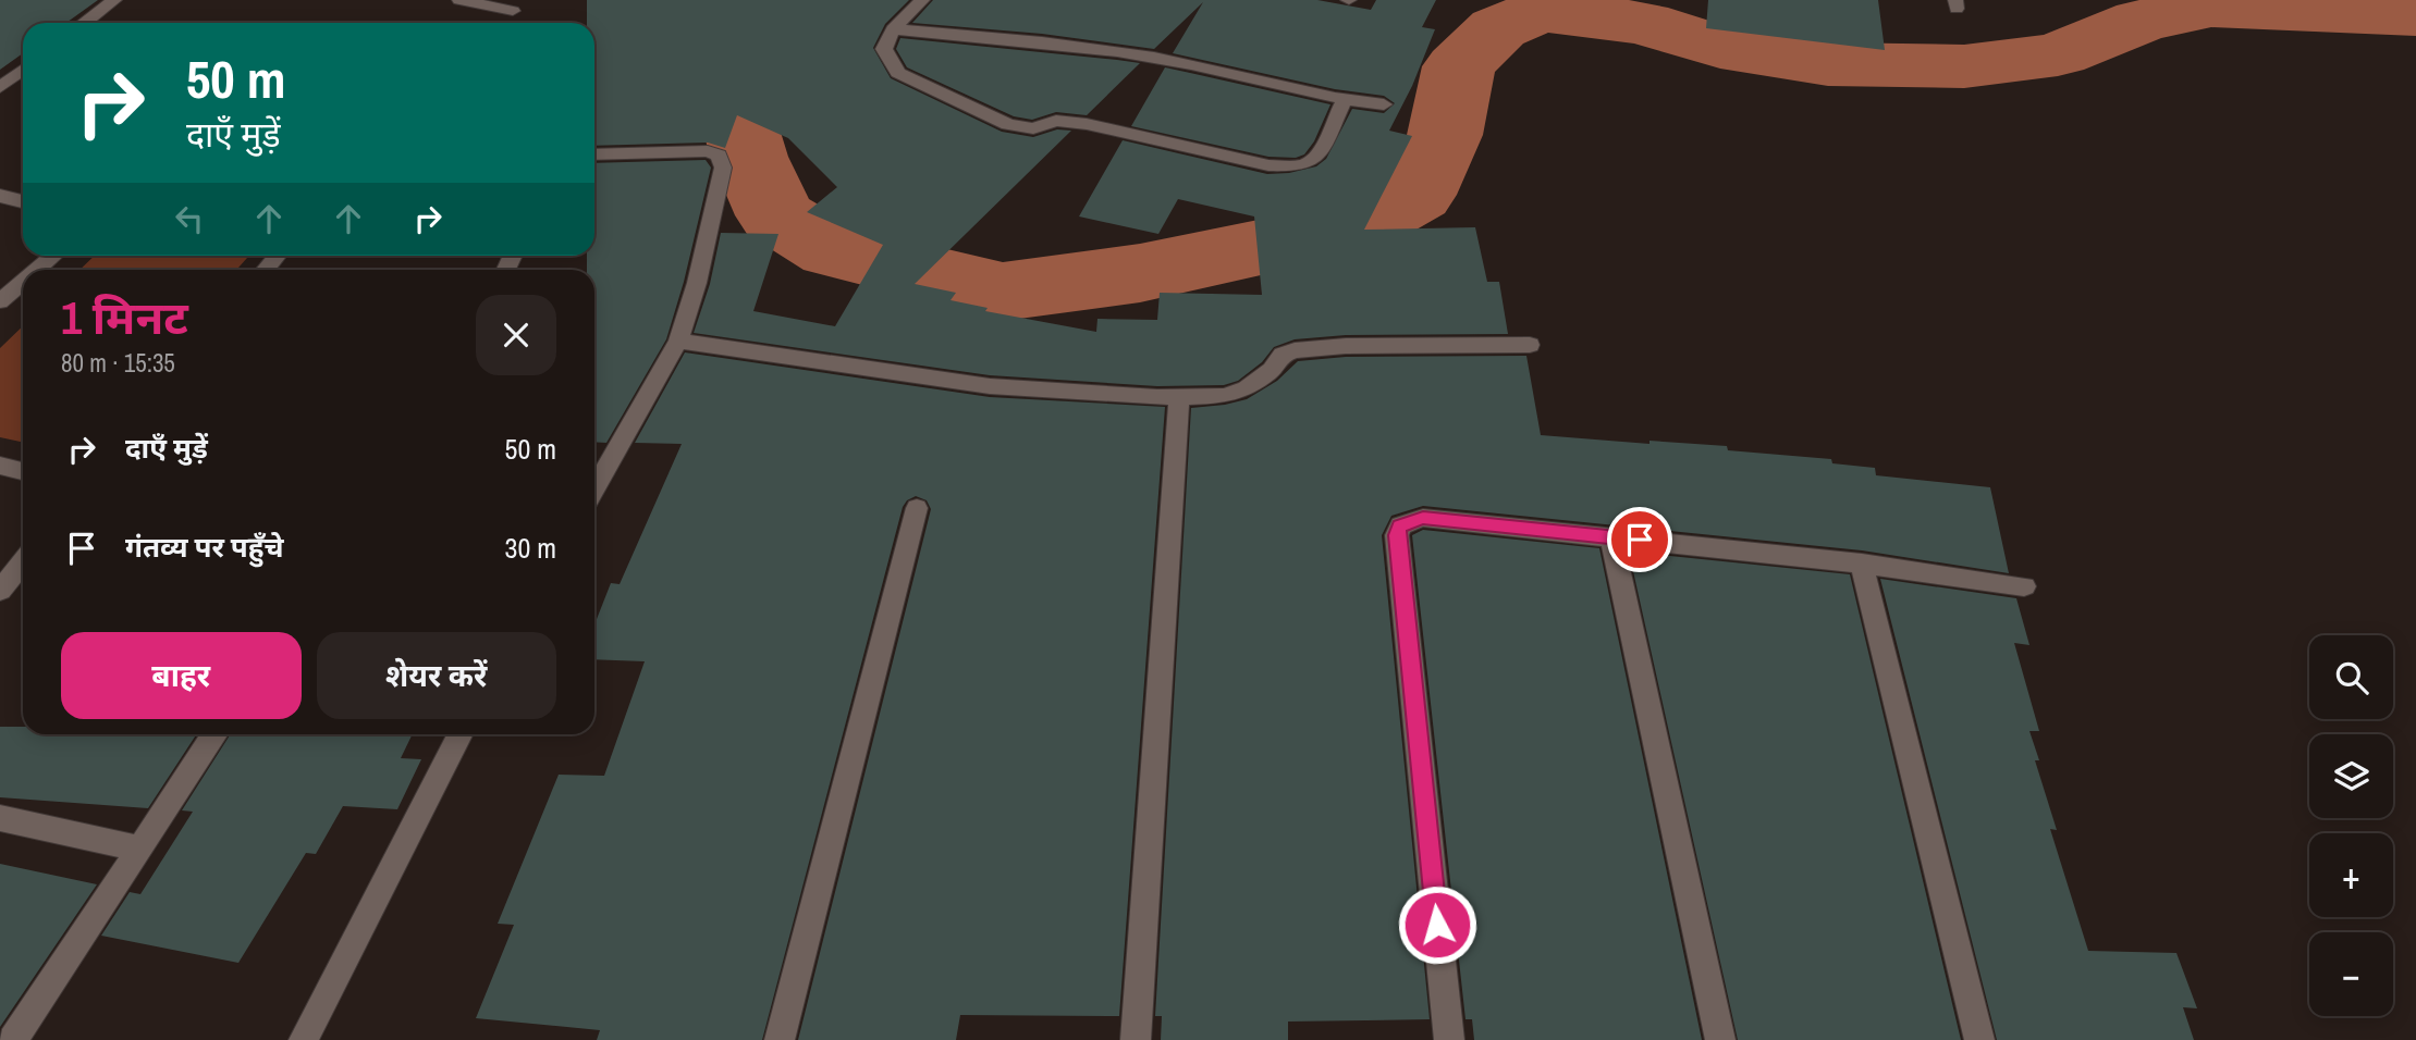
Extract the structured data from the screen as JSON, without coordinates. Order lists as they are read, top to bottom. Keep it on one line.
{"page":{"turn":["50 m","दाएँ मुड़ें"],"heading":["1 मिनट","80 m · 15:35"],"list":[{"name":"दाएँ मुड़ें","value":"50 m"},{"name":"गंतव्य पर पहुँचे","value":"30 m"}],"buttons":["बाहर","शेयर करें"],"map_buttons":["+","−"]}}
